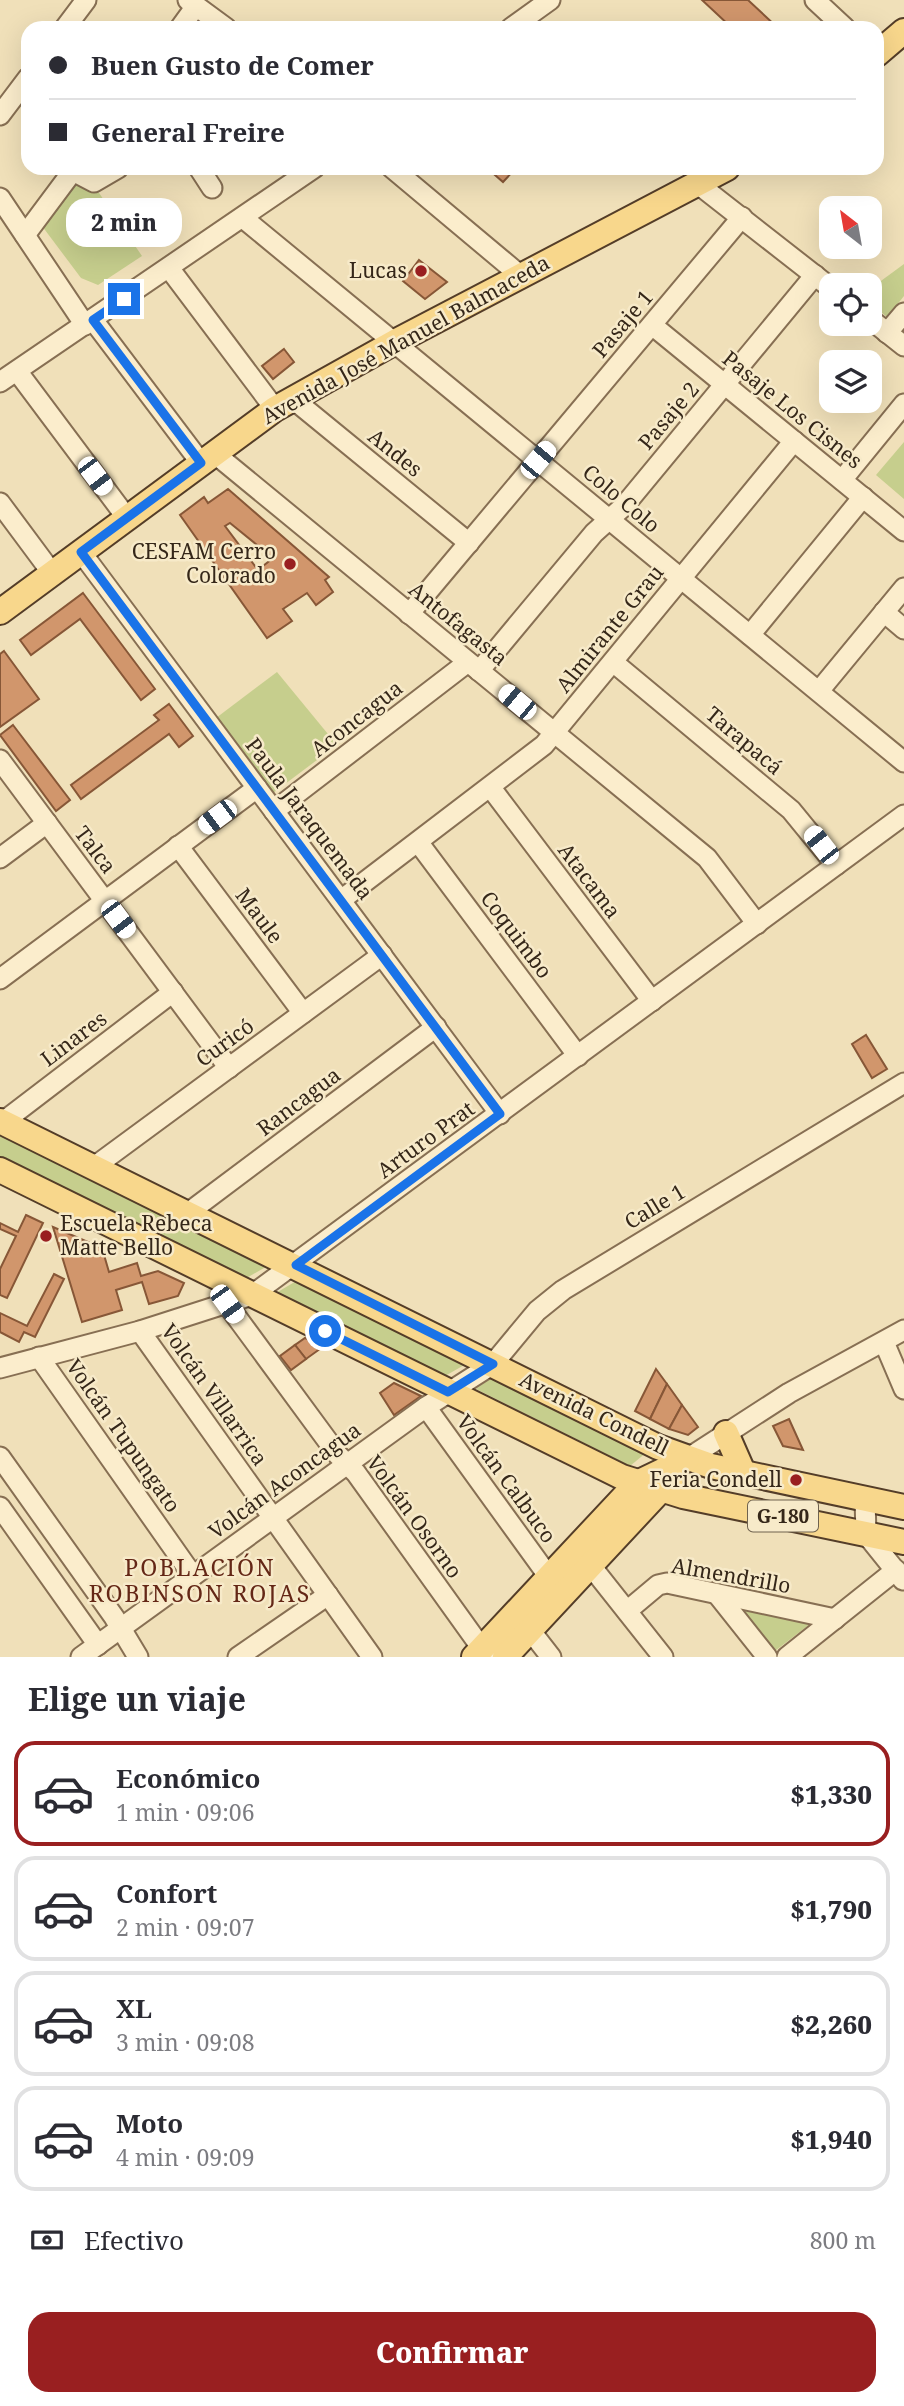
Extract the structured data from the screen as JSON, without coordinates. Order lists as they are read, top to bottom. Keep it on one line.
{"streets":{"main road":["Avenida José Manuel Balmaceda","Avenida Condell","G-180"],"street":["Pasaje 1","Pasaje Los Cisnes","Pasaje 2","Andes","Colo Colo","Antofagasta","Almirante Grau","Aconcagua","Tarapacá","Paula Jaraquemada","Talca","Atacama","Maule","Coquimbo","Linares","Curicó","Rancagua","Arturo Prat","Calle 1","Volcán Villarrica","Volcán Tupungato","Volcán Calbuco","Volcán Aconcagua","Volcán Osorno","Almendrillo"]},"crossings":[["Pasaje 1","Pasaje Los Cisnes"],["Pasaje 1","Andes"],["Pasaje 1","Colo Colo"],["Pasaje 1","Antofagasta"],["Avenida José Manuel Balmaceda","Andes"],["Avenida José Manuel Balmaceda","Colo Colo"],["Avenida José Manuel Balmaceda","Antofagasta"],["Avenida José Manuel Balmaceda","Paula Jaraquemada"],["Pasaje Los Cisnes","Pasaje 2"],["Pasaje Los Cisnes","Almirante Grau"],["Pasaje 2","Colo Colo"],["Pasaje 2","Aconcagua"],["Colo Colo","Almirante Grau"],["Colo Colo","Aconcagua"],["Antofagasta","Almirante Grau"],["Antofagasta","Aconcagua"],["Antofagasta","Arturo Prat"],["Almirante Grau","Tarapacá"],["Almirante Grau","Paula Jaraquemada"],["Almirante Grau","Atacama"],["Almirante Grau","Coquimbo"],["Aconcagua","Paula Jaraquemada"],["Tarapacá","Arturo Prat"],["Paula Jaraquemada","Curicó"],["Paula Jaraquemada","Rancagua"],["Paula Jaraquemada","Arturo Prat"],["Talca","Linares"],["Talca","Curicó"],["Atacama","Arturo Prat"],["Maule","Curicó"],["Coquimbo","Arturo Prat"],["Linares","Avenida Condell"],["Curicó","Avenida Condell"],["Rancagua","Avenida Condell"],["Arturo Prat","Volcán Villarrica"],["Arturo Prat","Avenida Condell"],["Arturo Prat","Volcán Tupungato"],["Arturo Prat","Volcán Osorno"],["Calle 1","Avenida Condell"],["Calle 1","Volcán Aconcagua"],["Volcán Villarrica","Volcán Aconcagua"],["Avenida Condell","Volcán Aconcagua"],["Volcán Tupungato","Volcán Aconcagua"],["Volcán Calbuco","Volcán Aconcagua"],["Volcán Aconcagua","Volcán Osorno"]],"districts":["POBLACIÓN ROBINSON ROJAS"],"places":["Lucas","CESFAM Cerro Colorado","Escuela Rebeca Matte Bello","Feria Condell"],"north":"top left","page":{"banner":["Buen Gusto de Comer","General Freire"],"bubble":"2 min","heading":"Elige un viaje","list":[{"name":"Económico","note":"1 min · 09:06","value":"$1,330"},{"name":"Confort","note":"2 min · 09:07","value":"$1,790"},{"name":"XL","note":"3 min · 09:08","value":"$2,260"},{"name":"Moto","note":"4 min · 09:09","value":"$1,940"}],"pay":["Efectivo","800 m"],"buttons":"Confirmar"}}
